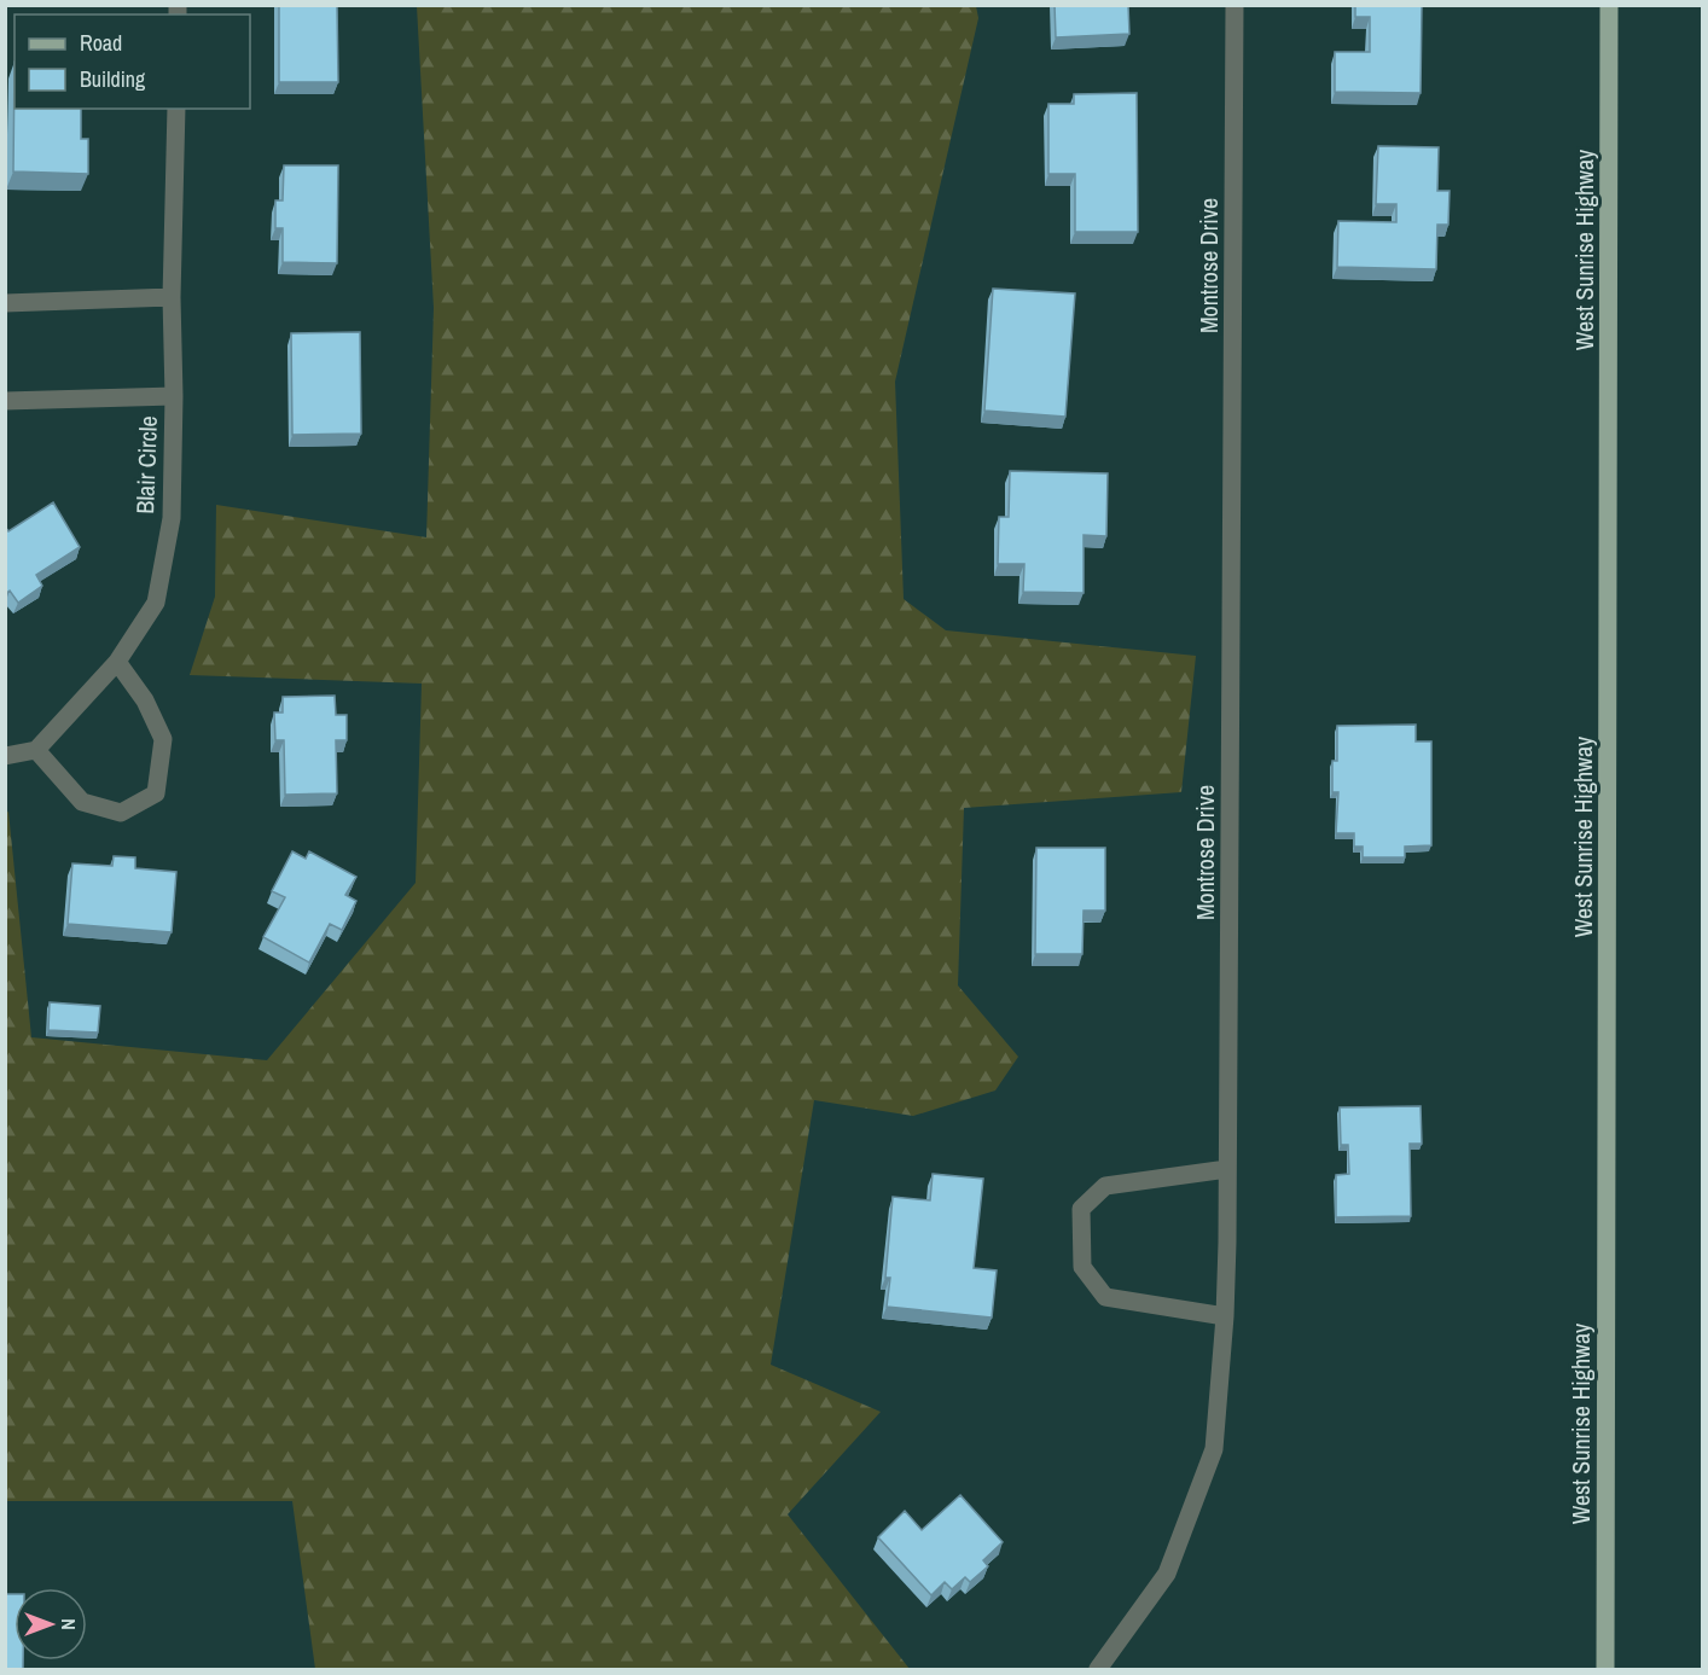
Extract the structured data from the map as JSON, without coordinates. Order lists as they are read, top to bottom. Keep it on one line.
{"streets":{"main road":["West Sunrise Highway"],"street":["Montrose Drive","Blair Circle"]},"legend":["Road","Building"],"north":"right"}
